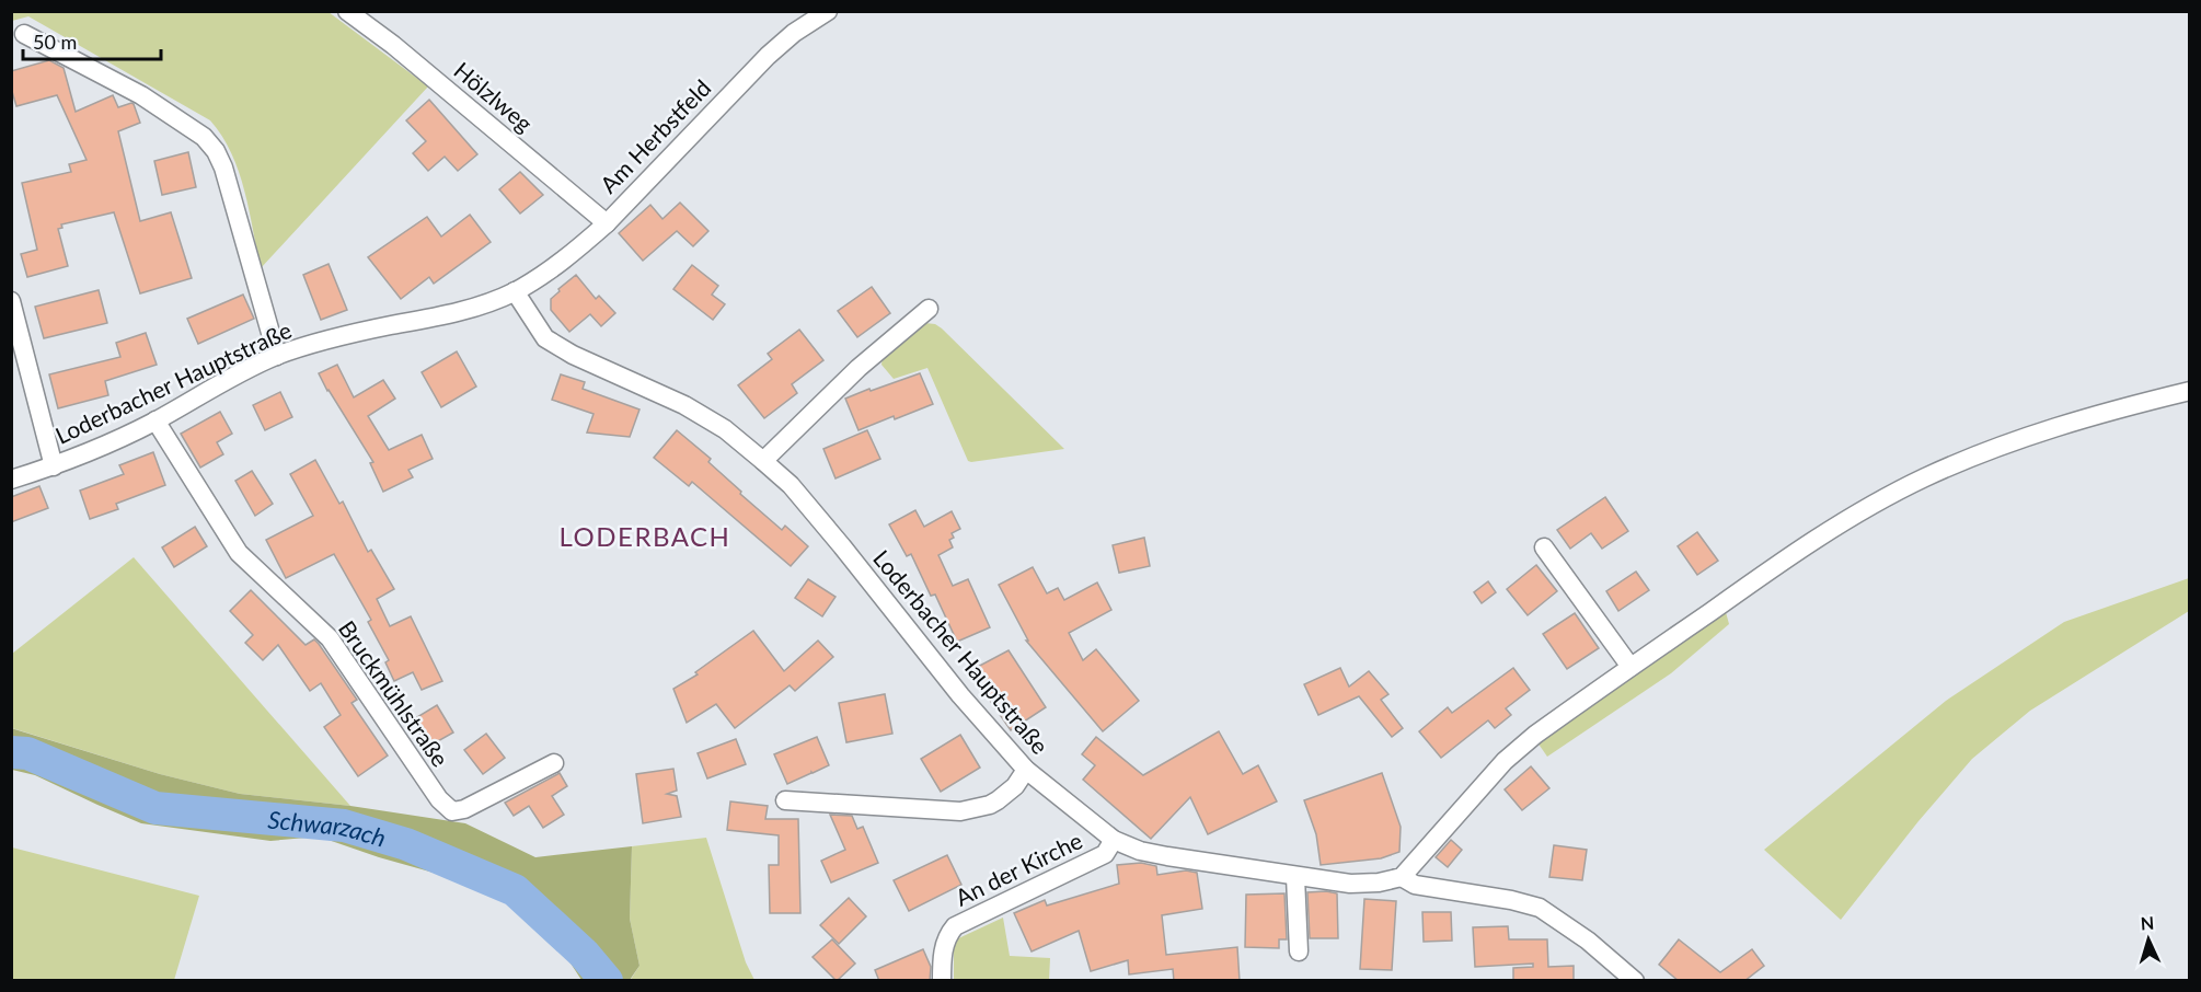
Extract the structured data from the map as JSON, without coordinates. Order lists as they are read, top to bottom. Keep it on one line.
{"streets":{"street":["Hölzlweg","Am Herbstfeld","Loderbacher Hauptstraße","Bruckmühlstraße","An der Kirche"]},"crossings":[["Hölzlweg","Am Herbstfeld"],["Am Herbstfeld","Loderbacher Hauptstraße"],["Loderbacher Hauptstraße","Bruckmühlstraße"],["Loderbacher Hauptstraße","An der Kirche"]],"districts":["LODERBACH"],"water":["Schwarzach"],"scale_bar":"50 m","north":"top"}
